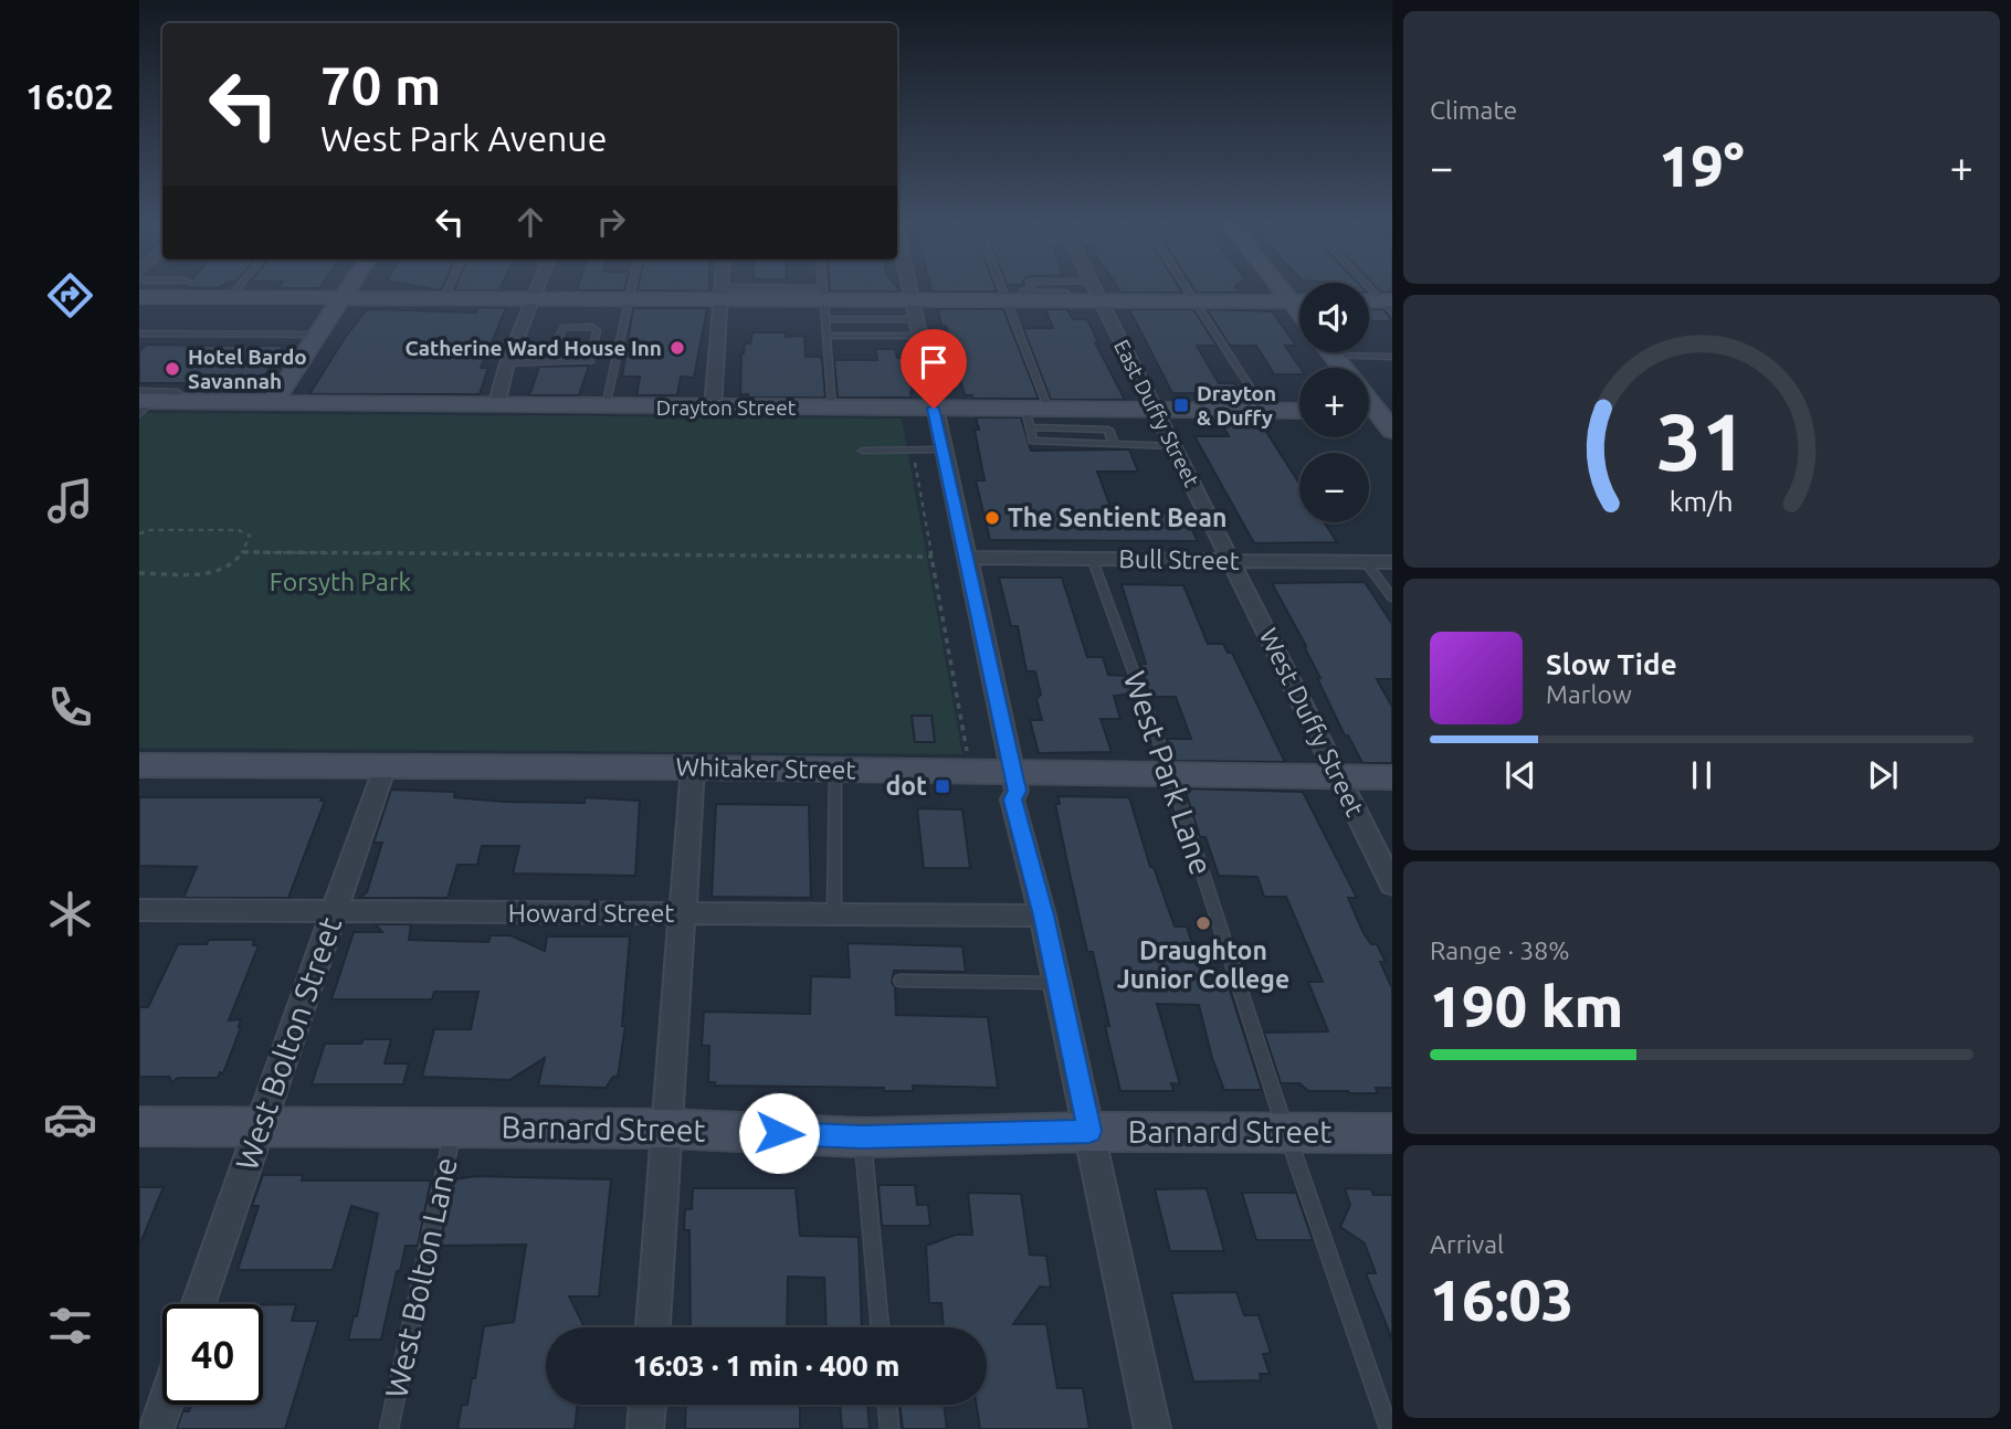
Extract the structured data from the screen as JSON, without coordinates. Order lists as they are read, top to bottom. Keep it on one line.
{"streets":{"main road":["Drayton Street"],"street":["East Duffy Street","Bull Street","West Duffy Street","Whitaker Street","Howard Street","West Bolton Street","Barnard Street"],"lane":["West Park Lane","West Bolton Lane"]},"crossings":[["Drayton Street","East Duffy Street"],["East Duffy Street","Bull Street"],["East Duffy Street","West Duffy Street"],["Bull Street","West Duffy Street"],["Bull Street","West Park Lane"],["West Duffy Street","Whitaker Street"],["Whitaker Street","West Park Lane"],["Whitaker Street","West Bolton Street"],["West Park Lane","Barnard Street"],["Howard Street","West Bolton Street"],["West Bolton Street","Barnard Street"],["Barnard Street","West Bolton Lane"]],"parks":["Forsyth Park"],"places":{"other":["Catherine Ward House Inn","Hotel Bardo Savannah","The Sentient Bean","Draughton Junior College"],"transit":["Drayton & Duffy","dot"]},"page":{"tabs":"16:02","tile":["Climate",["Range · 38%","190 km"],["Arrival","16:03"]],"turn":["70 m","West Park Avenue"],"heat":["−","19°","+"],"map_buttons":["+","−"],"song":["Slow Tide","Marlow"],"limit":"40","trip":"16:03 · 1 min · 400 m","gauge":["31","km/h"]}}
